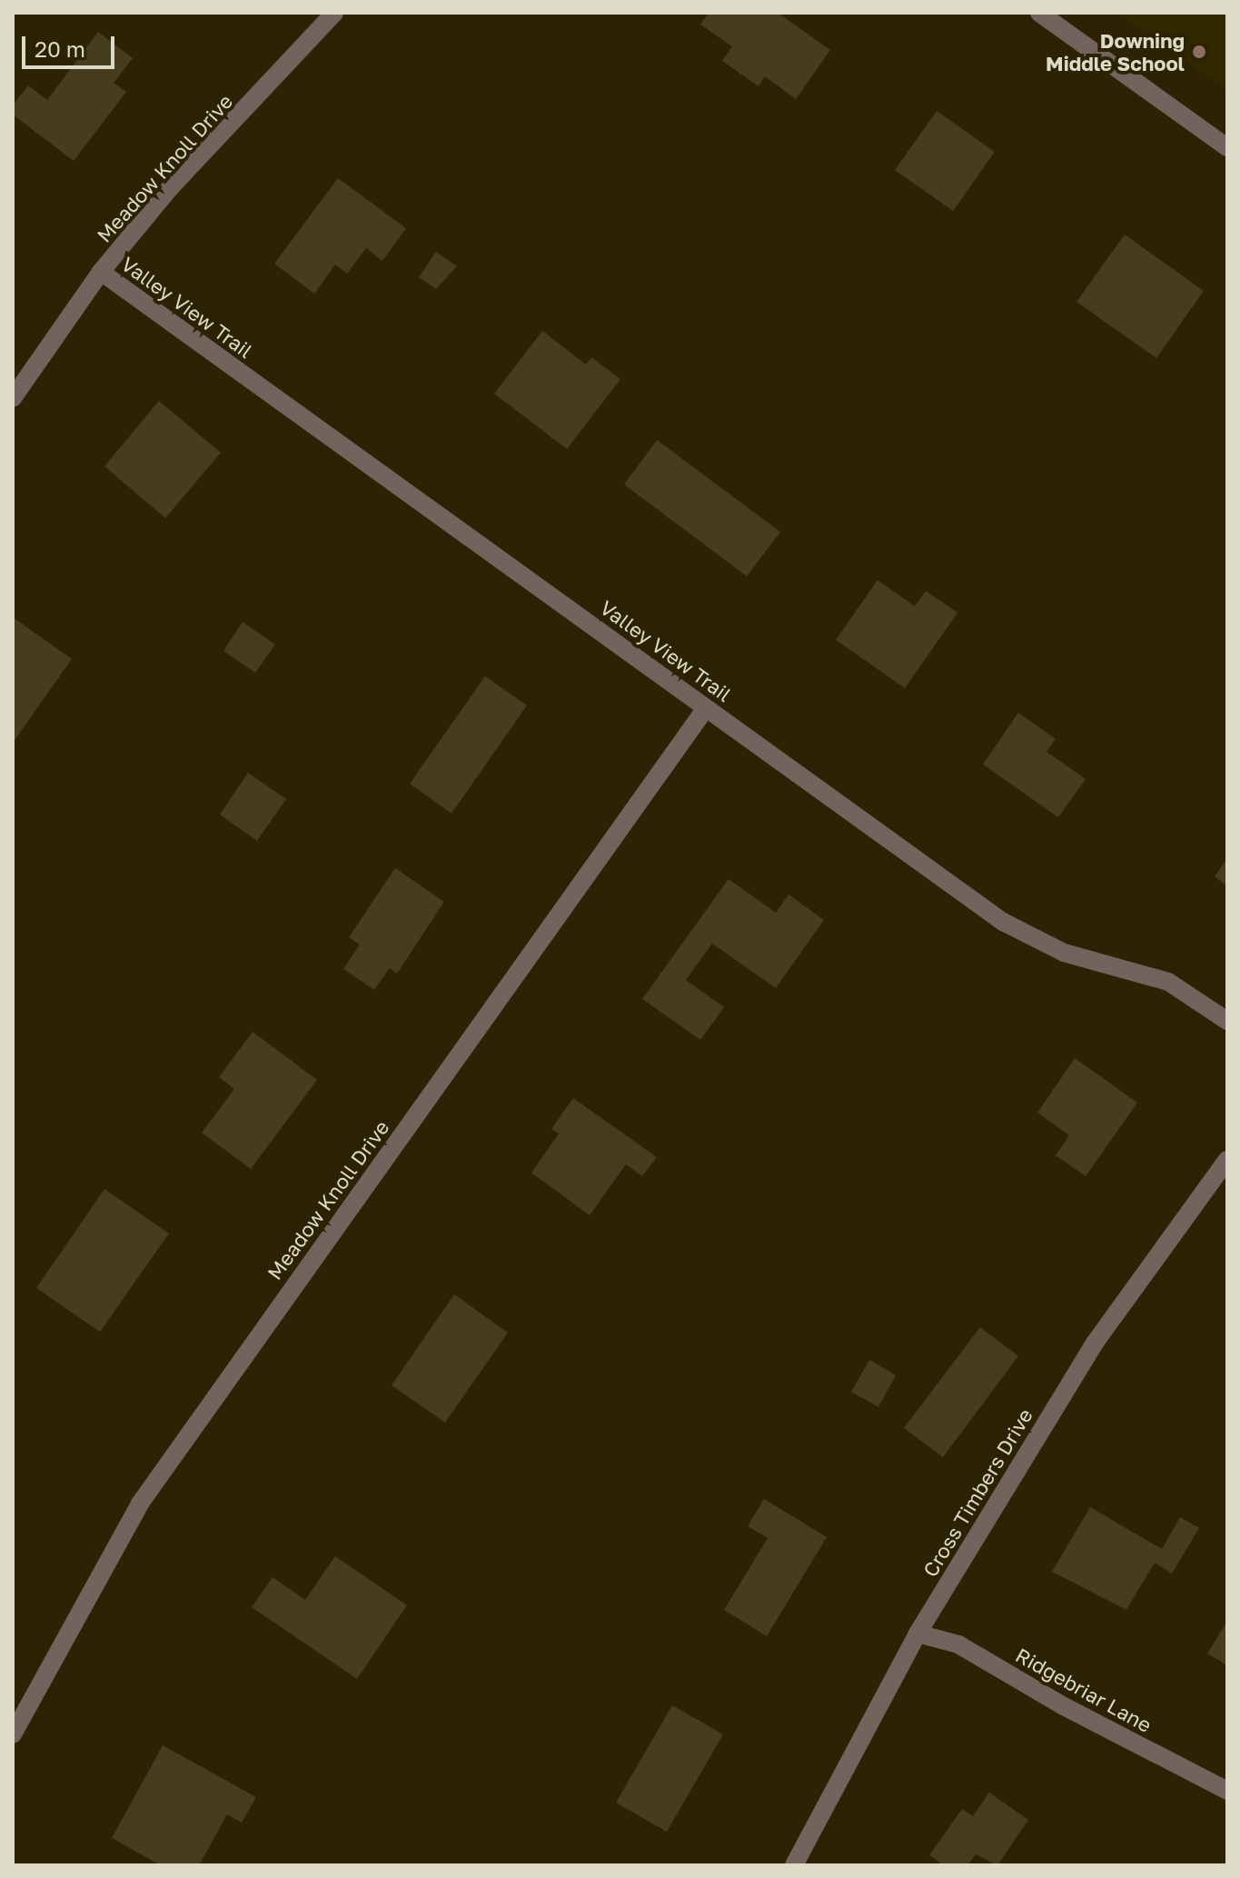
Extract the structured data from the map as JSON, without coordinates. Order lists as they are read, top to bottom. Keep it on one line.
{"streets":{"street":["Meadow Knoll Drive","Valley View Trail","Cross Timbers Drive","Ridgebriar Lane"]},"crossings":[["Meadow Knoll Drive","Valley View Trail"],["Cross Timbers Drive","Ridgebriar Lane"]],"places":["Downing Middle School"],"scale_bar":"20 m"}
